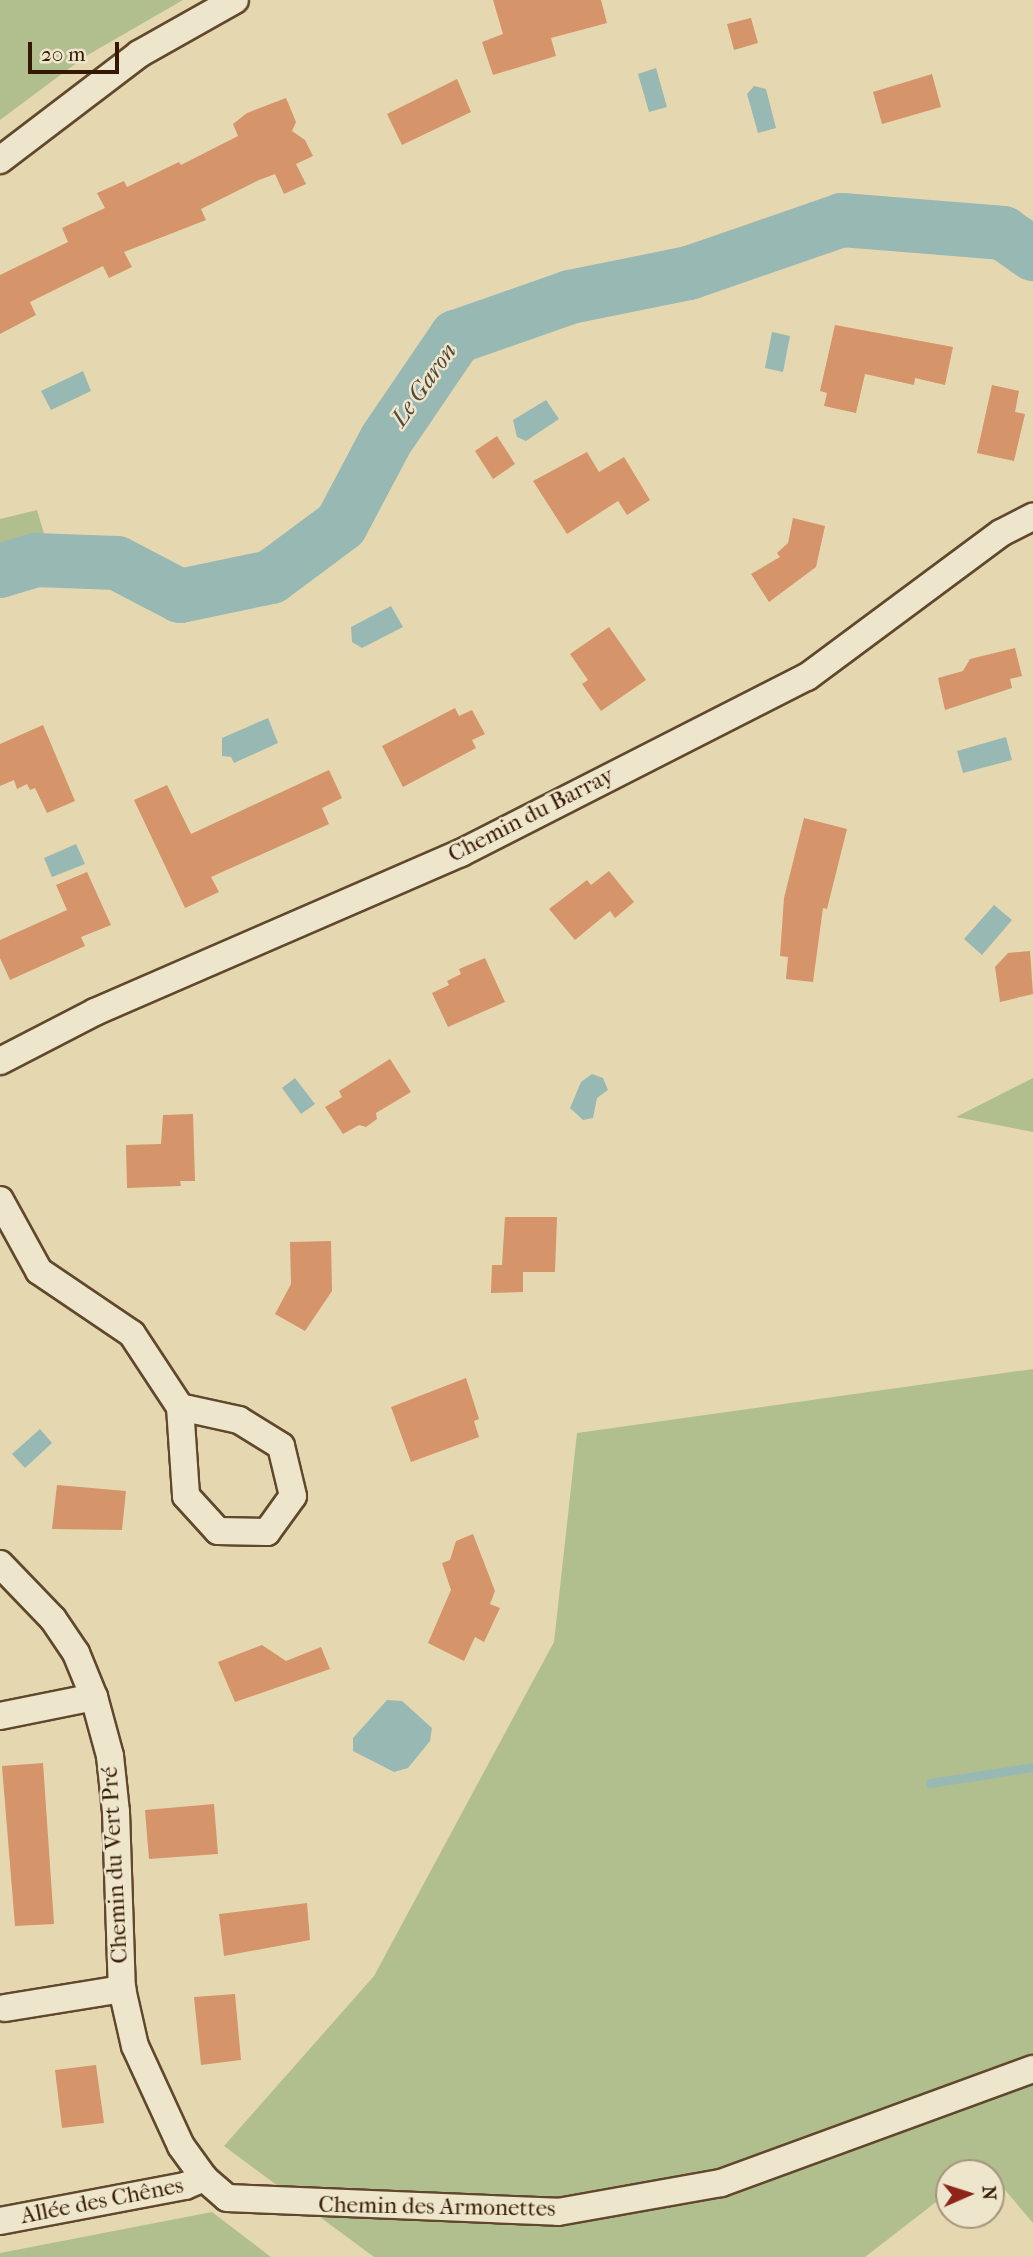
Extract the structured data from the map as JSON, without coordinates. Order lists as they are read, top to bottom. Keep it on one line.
{"streets":{"street":["Chemin du Barray","Chemin du Vert Pré","Allée des Chênes","Chemin des Armonettes"]},"crossings":[["Chemin du Vert Pré","Allée des Chênes"],["Chemin du Vert Pré","Chemin des Armonettes"],["Allée des Chênes","Chemin des Armonettes"]],"water":["Le Garon"],"scale_bar":"20 m","north":"right"}
